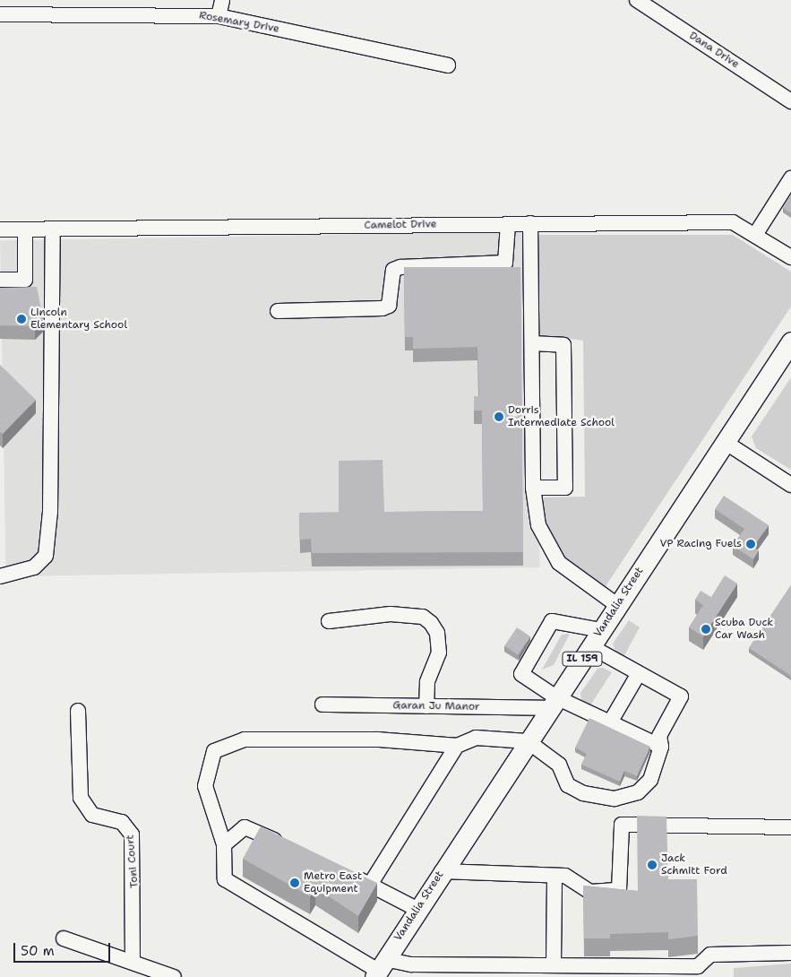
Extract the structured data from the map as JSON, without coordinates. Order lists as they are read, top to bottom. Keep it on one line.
{"streets":{"main road":["Vandalia Street","IL 159"],"street":["Rosemary Drive","Dana Drive","Camelot Drive","Garan Ju Manor","Toni Court"]},"crossings":[["Vandalia Street","Garan Ju Manor"]],"places":["Lincoln Elementary School","Dorris Intermediate School","VP Racing Fuels","Scuba Duck Car Wash","Jack Schmitt Ford","Metro East Equipment"],"scale_bar":"50 m"}
